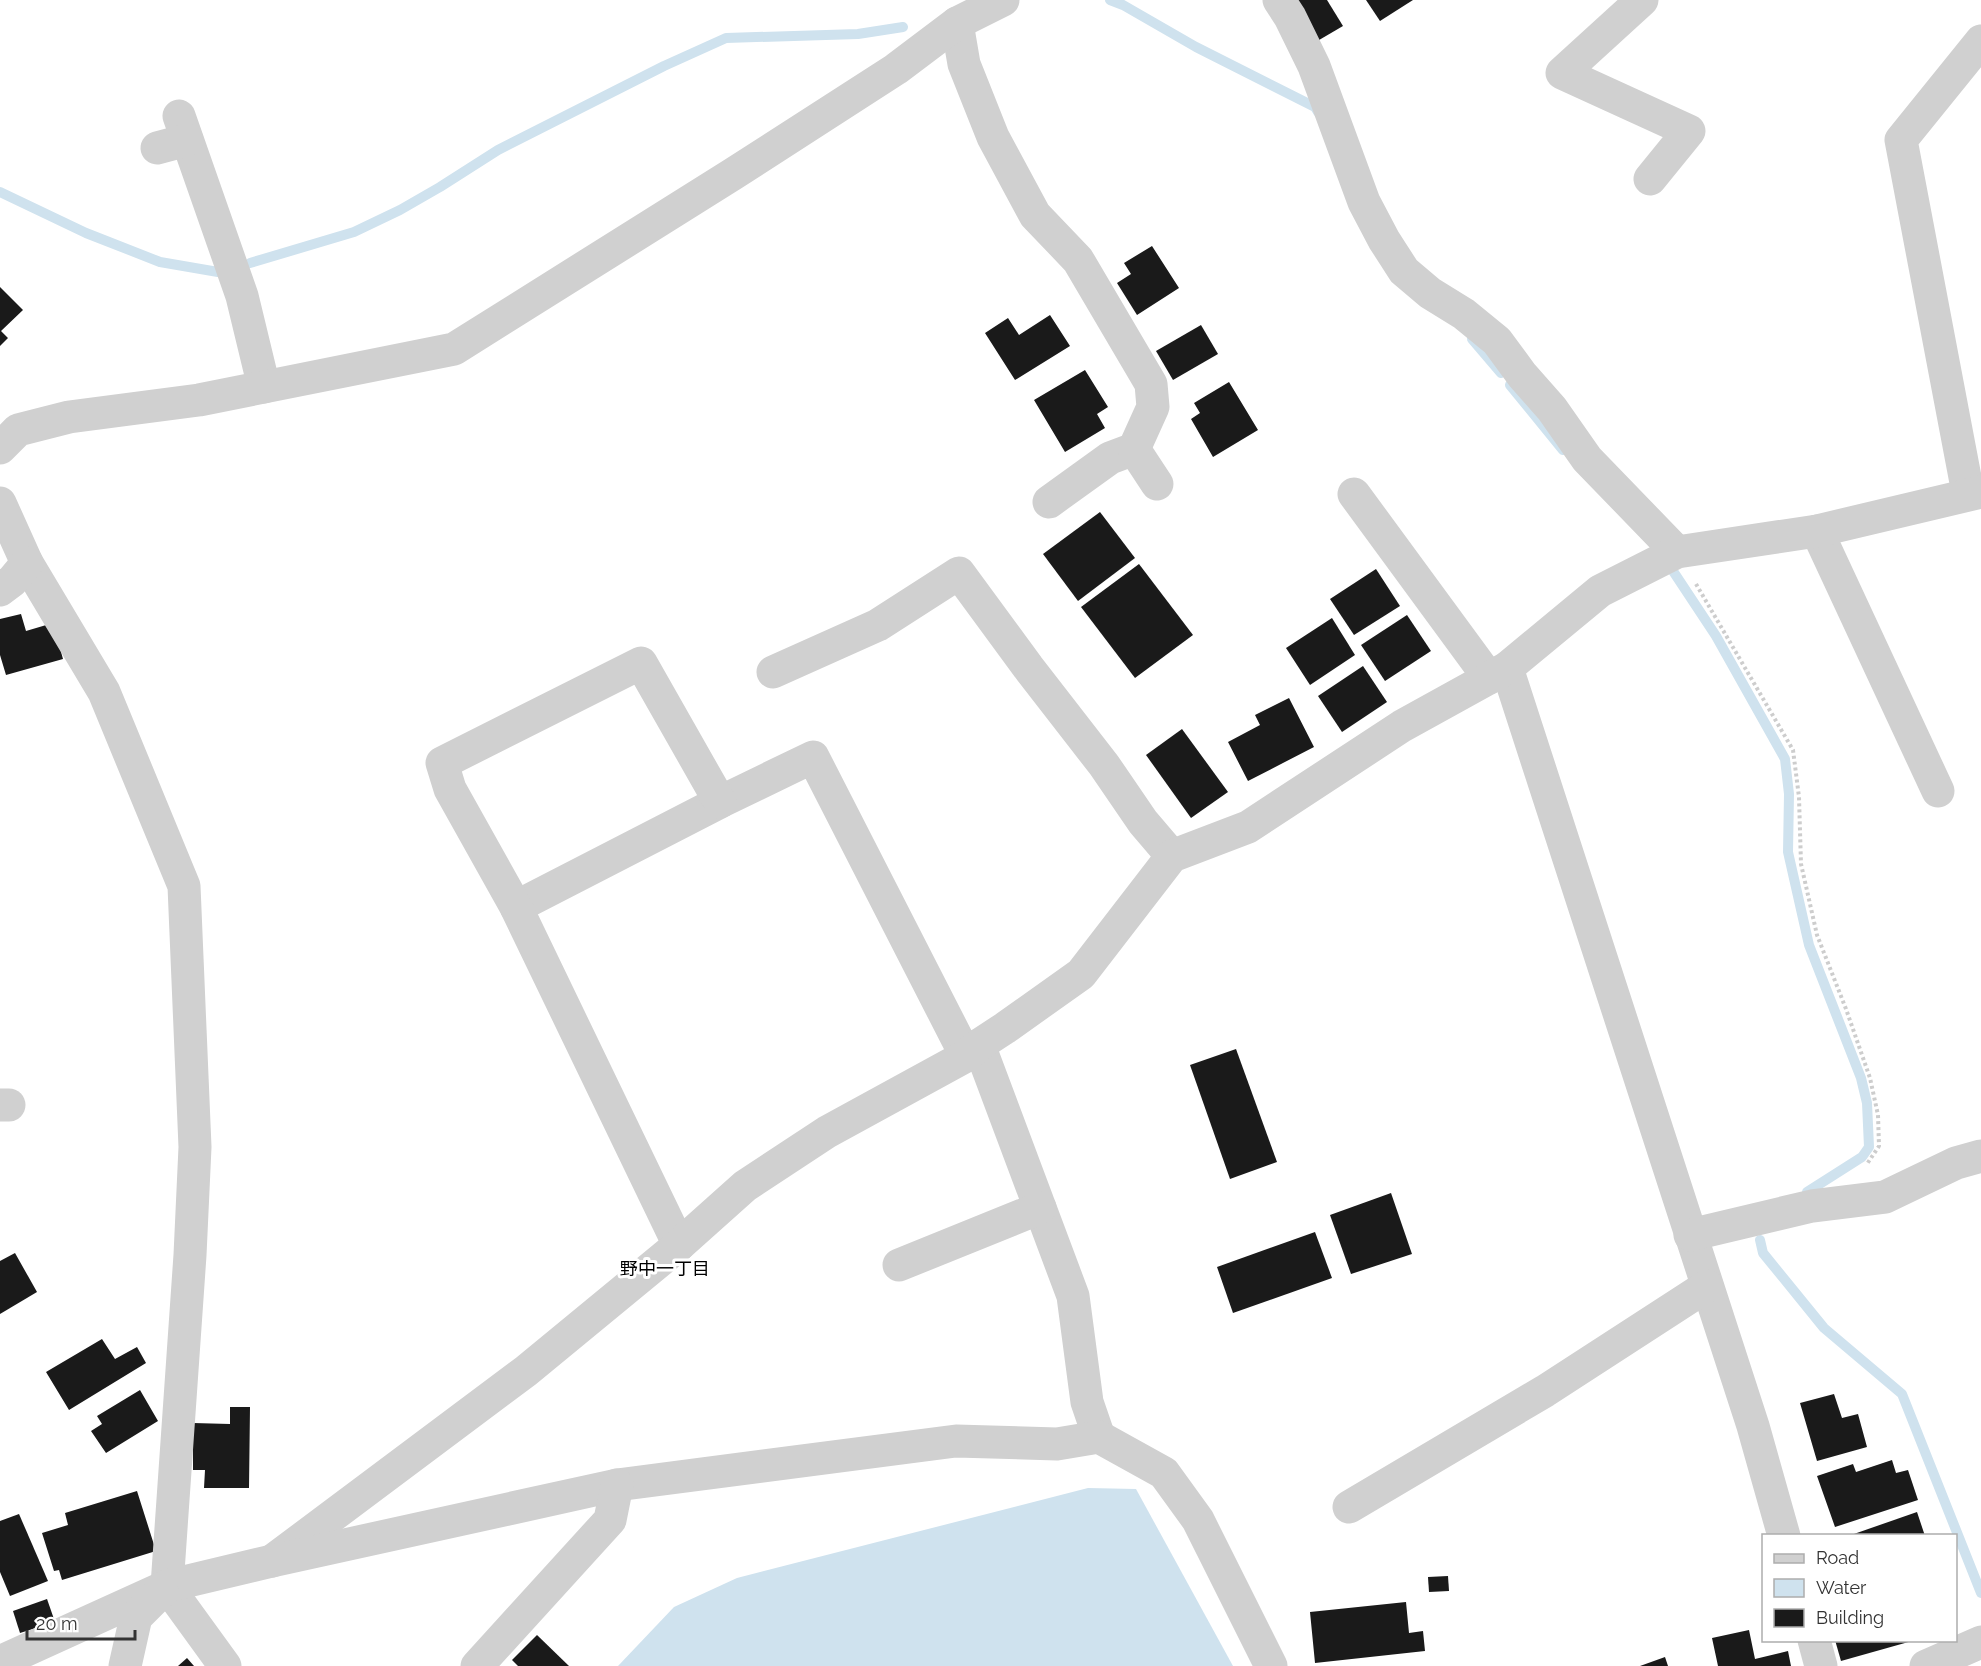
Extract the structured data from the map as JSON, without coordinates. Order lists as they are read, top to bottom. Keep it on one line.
{"districts":["野中一丁目"],"legend":["Road","Water","Building"],"scale_bar":"20 m"}
